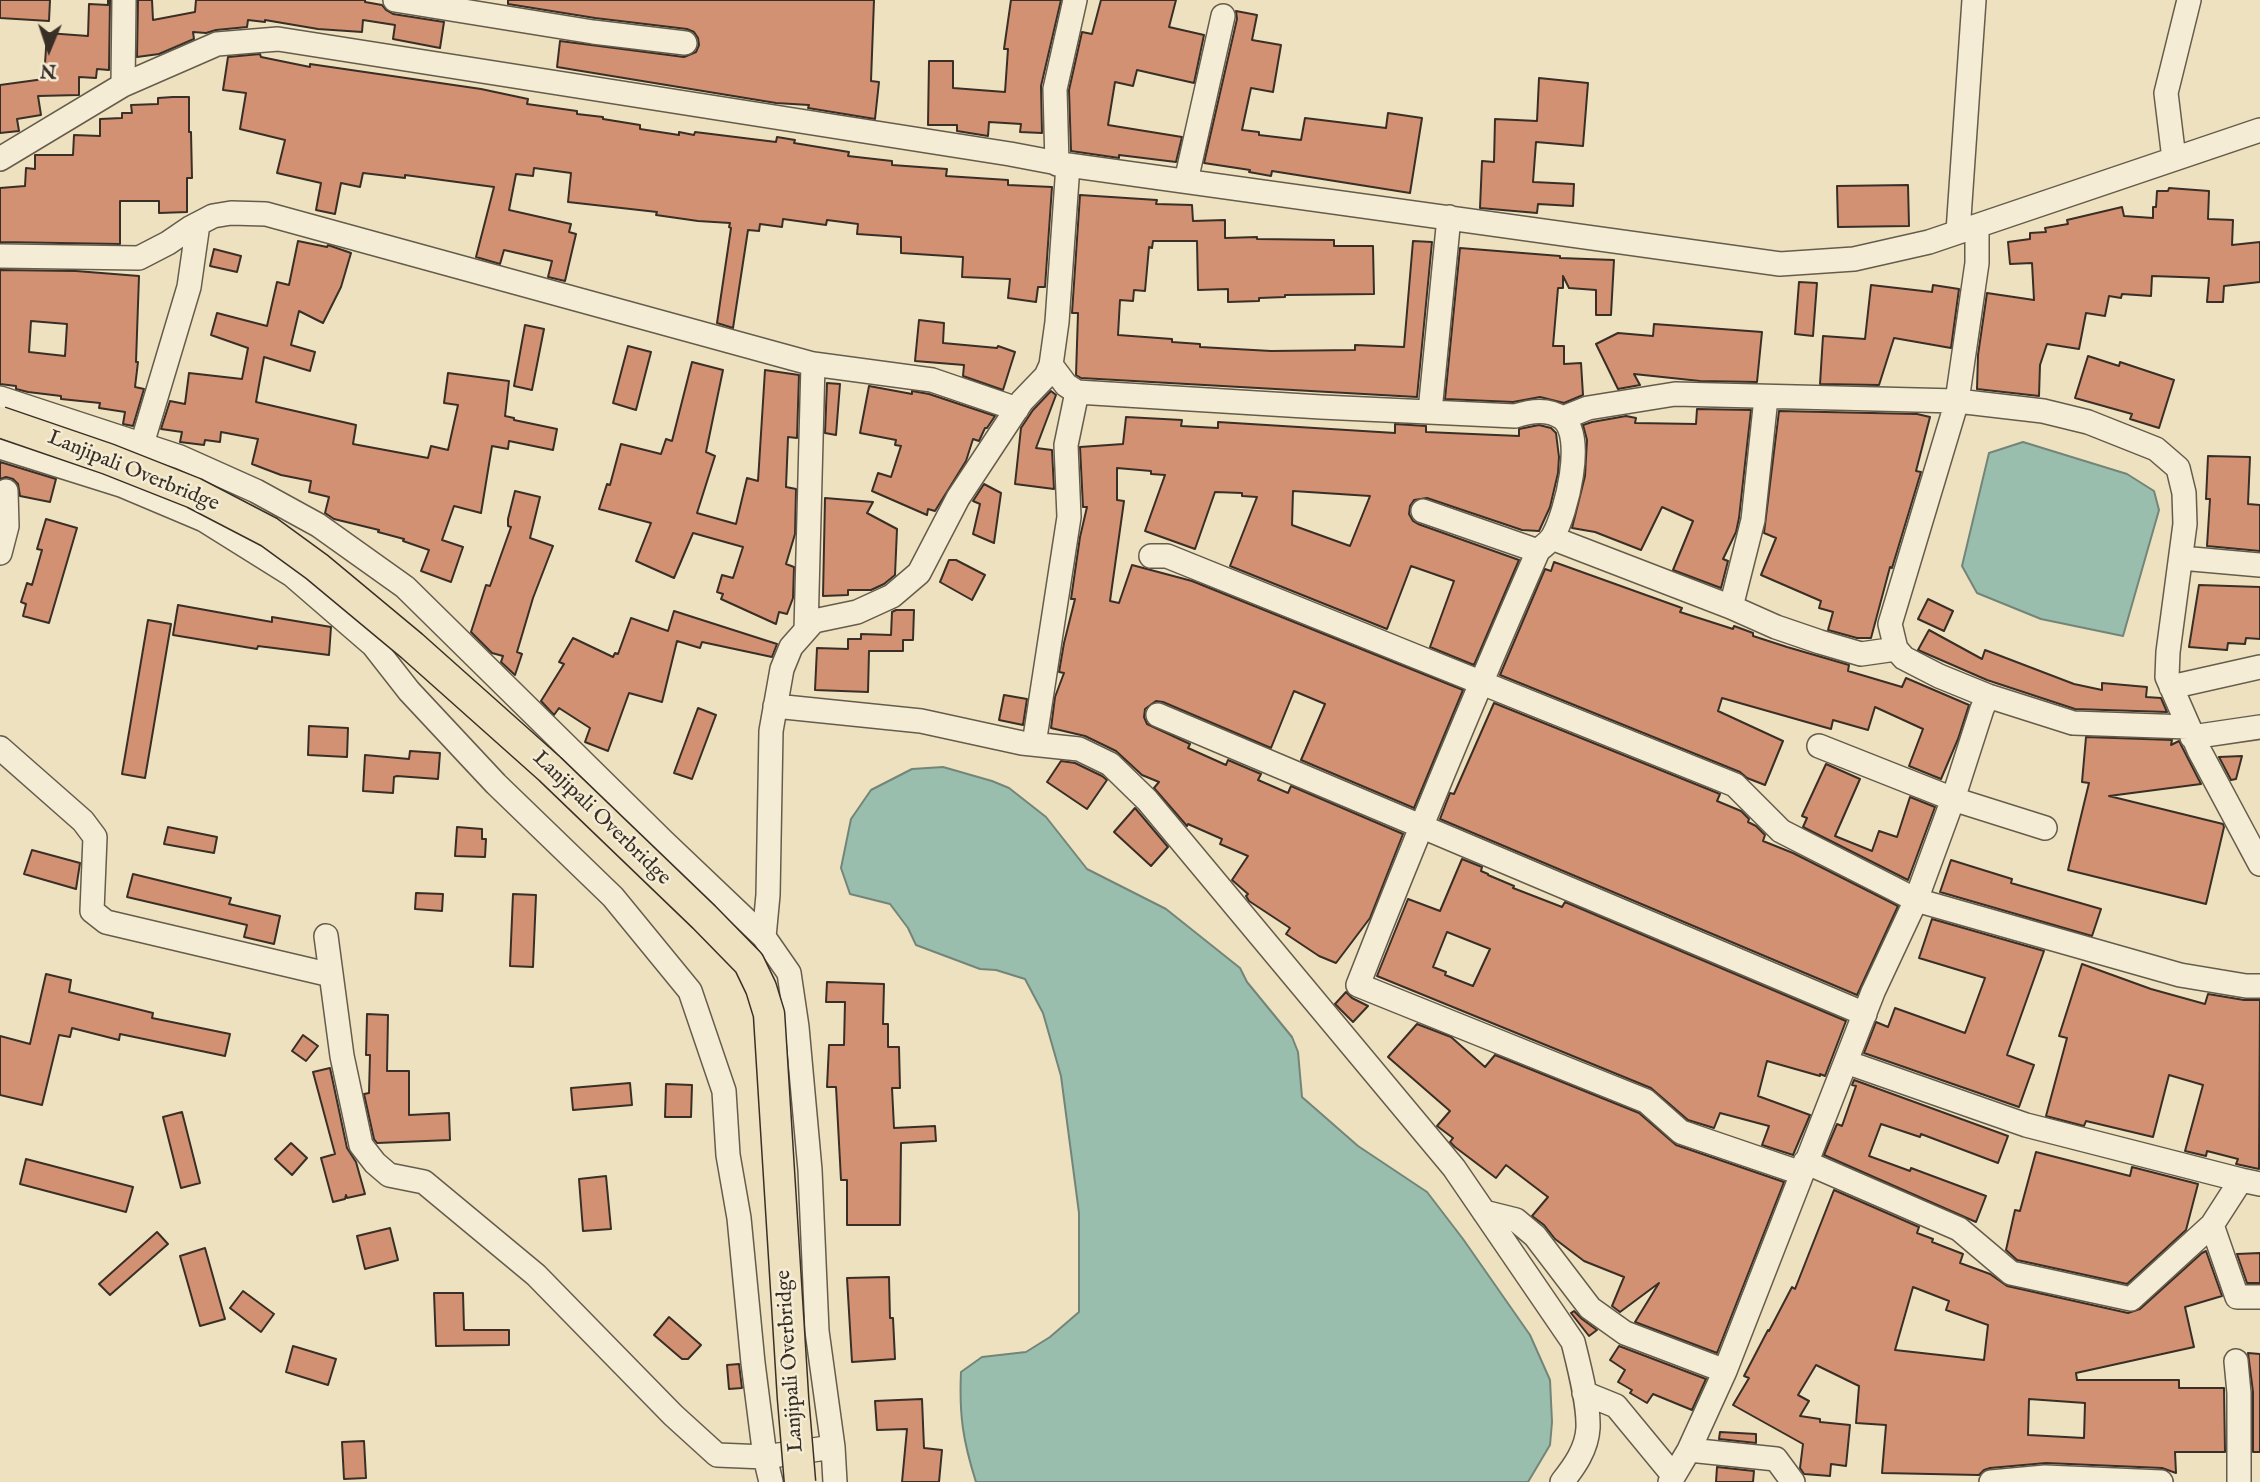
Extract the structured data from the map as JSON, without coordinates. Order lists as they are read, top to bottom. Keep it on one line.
{"streets":{"main road":["Lanjipali Overbridge"]},"north":"bottom"}
